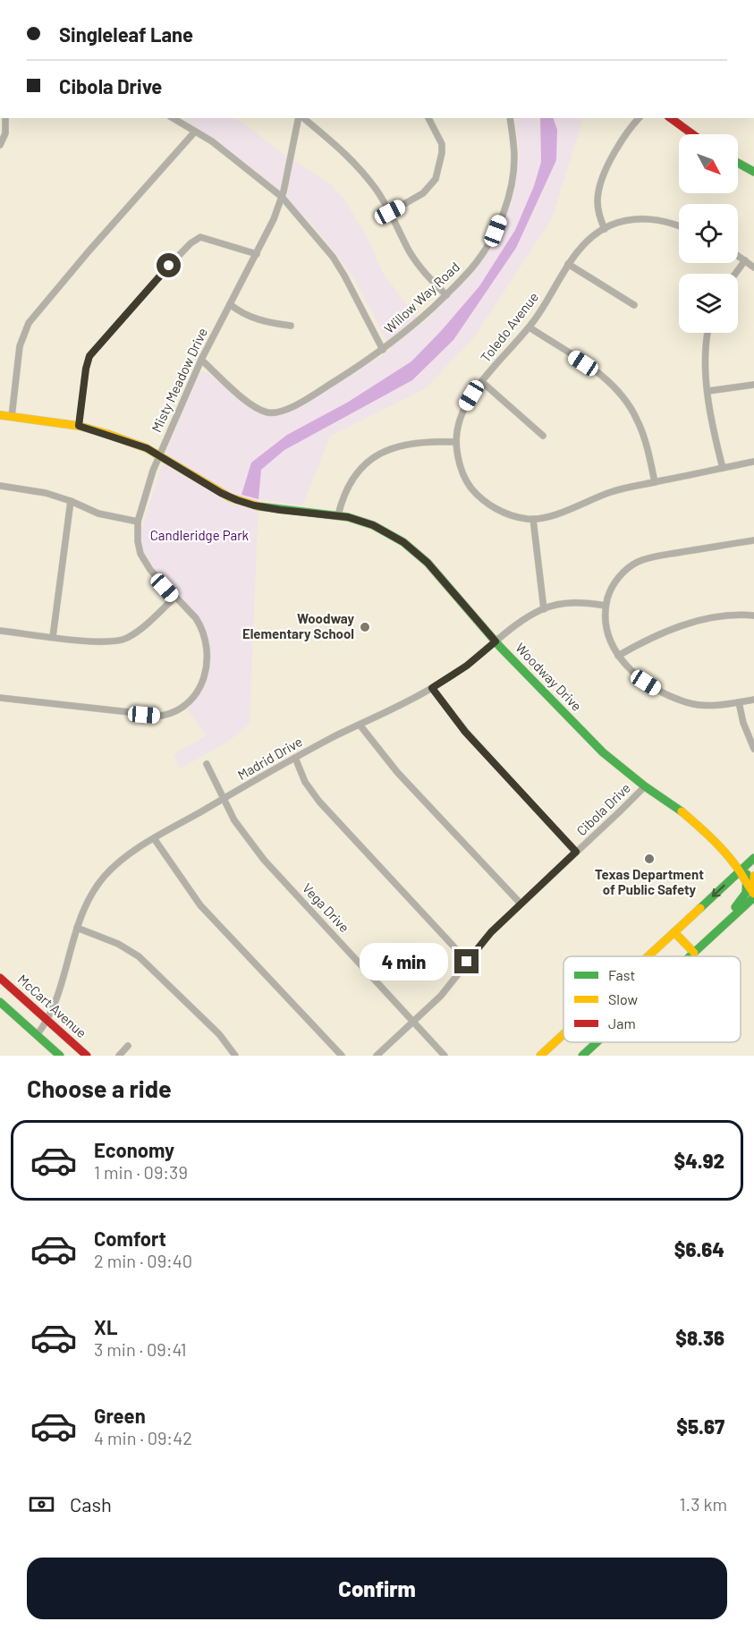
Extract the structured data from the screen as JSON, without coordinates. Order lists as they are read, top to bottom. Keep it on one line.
{"streets":{"street":["Willow Way Road","Toledo Avenue","Misty Meadow Drive","Woodway Drive","Madrid Drive","Cibola Drive","Vega Drive","McCart Avenue"]},"crossings":[["Willow Way Road","Misty Meadow Drive"],["Misty Meadow Drive","Woodway Drive"],["Woodway Drive","Madrid Drive"],["Woodway Drive","Cibola Drive"],["Madrid Drive","Vega Drive"],["Madrid Drive","McCart Avenue"],["Cibola Drive","Vega Drive"]],"parks":["Candleridge Park"],"places":["Woodway Elementary School","Texas Department of Public Safety"],"legend":["Fast","Slow","Jam"],"north":"bottom right","page":{"banner":["Singleleaf Lane","Cibola Drive"],"bubble":"4 min","heading":"Choose a ride","list":[{"name":"Economy","note":"1 min · 09:39","value":"$4.92"},{"name":"Comfort","note":"2 min · 09:40","value":"$6.64"},{"name":"XL","note":"3 min · 09:41","value":"$8.36"},{"name":"Green","note":"4 min · 09:42","value":"$5.67"}],"pay":["Cash","1.3 km"],"buttons":"Confirm"}}
